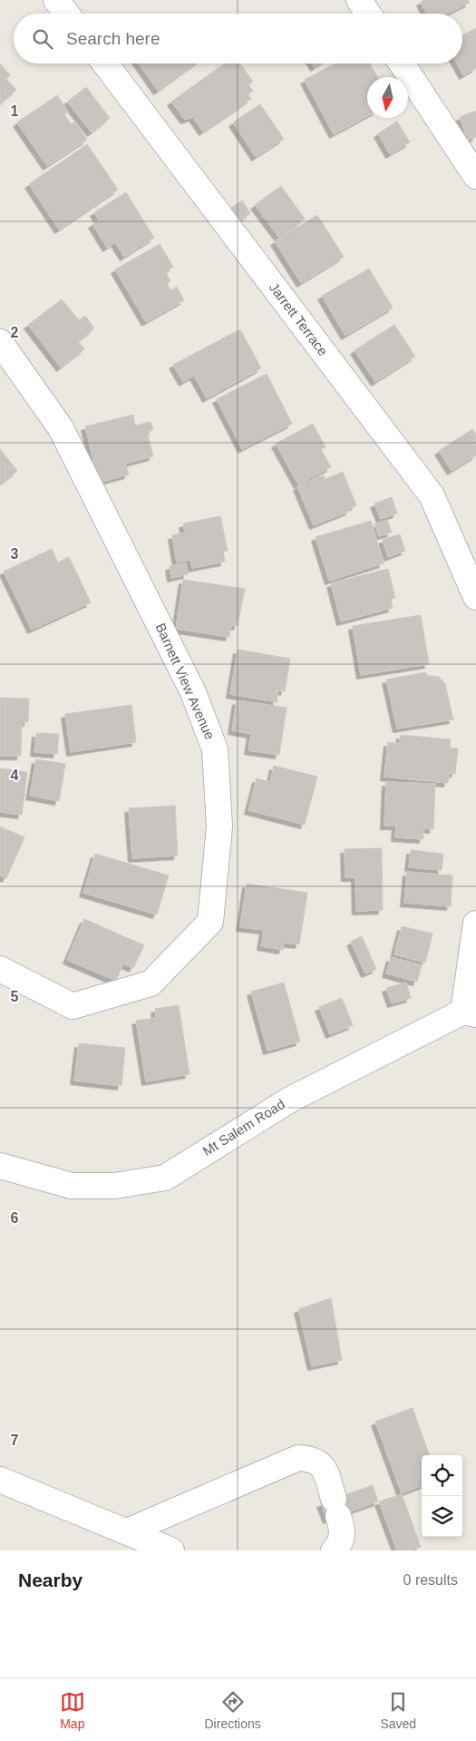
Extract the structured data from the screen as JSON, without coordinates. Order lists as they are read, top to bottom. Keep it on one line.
{"streets":{"street":["Jarrett Terrace","Barnett View Avenue","Mt Salem Road"]},"north":"bottom","page":{"search":"Search here","heading":["Nearby","0 results"],"nav":["Map","Directions","Saved"]},"grid":{"rows":["1","2","3","4","5","6","7"]}}
